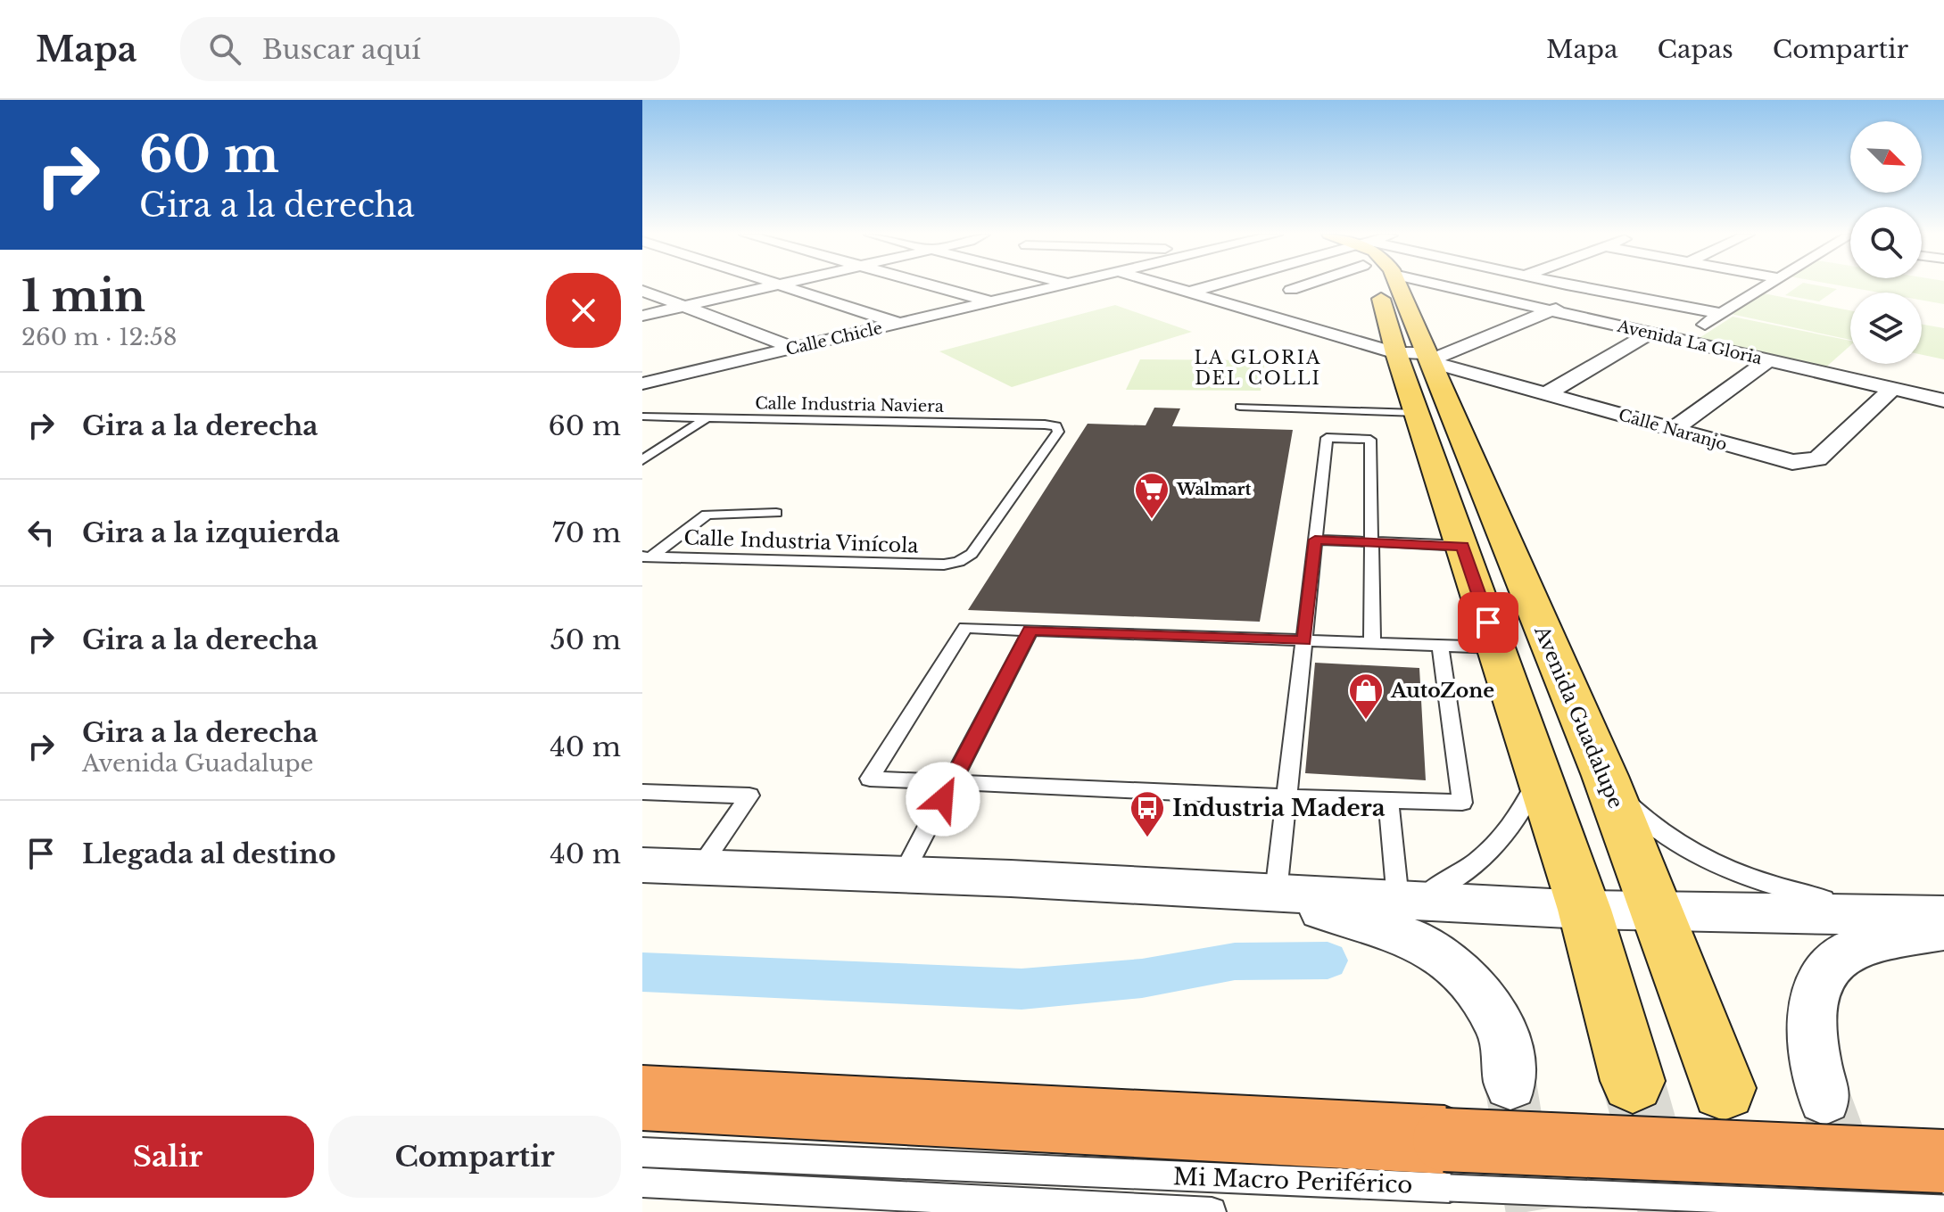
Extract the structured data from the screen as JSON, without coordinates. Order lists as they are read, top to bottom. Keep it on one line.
{"streets":{"main road":["Avenida Guadalupe"],"street":["Calle Chicle","Avenida La Gloria","Calle Naranjo"],"lane":["Calle Industria Naviera","Calle Industria Vinícola","Mi Macro Periférico"]},"crossings":[["Avenida La Gloria","Calle Naranjo"],["Calle Industria Naviera","Calle Industria Vinícola"],["Calle Naranjo","Avenida Guadalupe"]],"districts":["LA GLORIA DEL COLLI"],"places":{"supermarket":["Walmart"],"shop":["AutoZone"],"bus stop":["Industria Madera"]},"north":"bottom right","page":{"header":"Mapa","search":"Buscar aquí","nav":["Mapa","Capas","Compartir"],"turn":["60 m","Gira a la derecha"],"heading":["1 min","260 m · 12:58"],"list":[{"name":"Gira a la derecha","value":"60 m"},{"name":"Gira a la izquierda","value":"70 m"},{"name":"Gira a la derecha","value":"50 m"},{"name":"Gira a la derecha","note":"Avenida Guadalupe","value":"40 m"},{"name":"Llegada al destino","value":"40 m"}],"buttons":["Salir","Compartir"]}}
